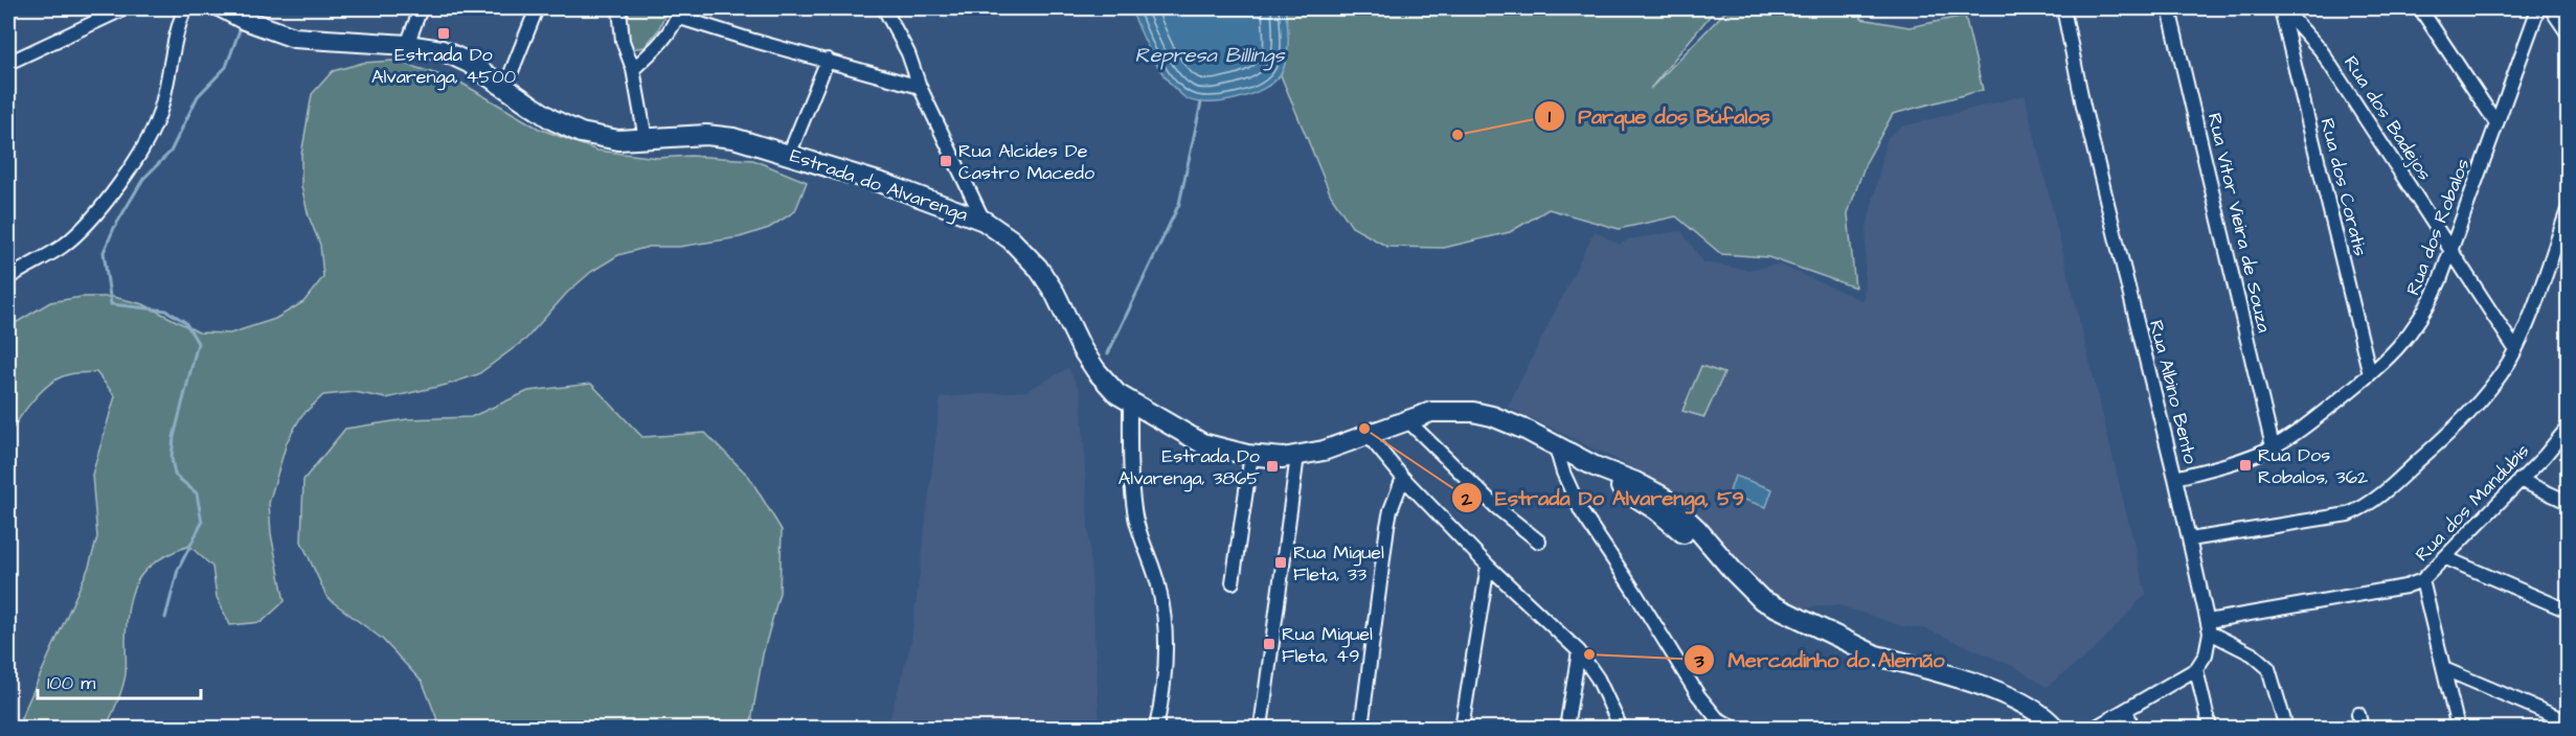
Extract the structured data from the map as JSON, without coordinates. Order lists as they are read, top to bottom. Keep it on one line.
{"streets":{"main road":["Estrada do Alvarenga"],"street":["Rua dos Badejos","Rua dos Coratis","Rua Vitor Vieira de Souza","Rua dos Robalos","Rua Albino Bento","Rua dos Mandubis"]},"crossings":[["Rua dos Badejos","Rua dos Coratis"],["Rua dos Badejos","Rua dos Robalos"],["Rua dos Coratis","Rua dos Robalos"],["Rua Vitor Vieira de Souza","Rua dos Robalos"],["Rua dos Robalos","Rua Albino Bento"],["Rua Albino Bento","Rua dos Mandubis"]],"water":["Represa Billings"],"places":{"transit":["Estrada Do Alvarenga, 4500","Rua Alcides De Castro Macedo","Rua Dos Robalos, 362","Estrada Do Alvarenga, 3865","Rua Miguel Fleta, 33","Rua Miguel Fleta, 49"],"other":["Parque dos Búfalos","Estrada Do Alvarenga, 59","Mercadinho do Alemão"]},"scale_bar":"100 m"}
